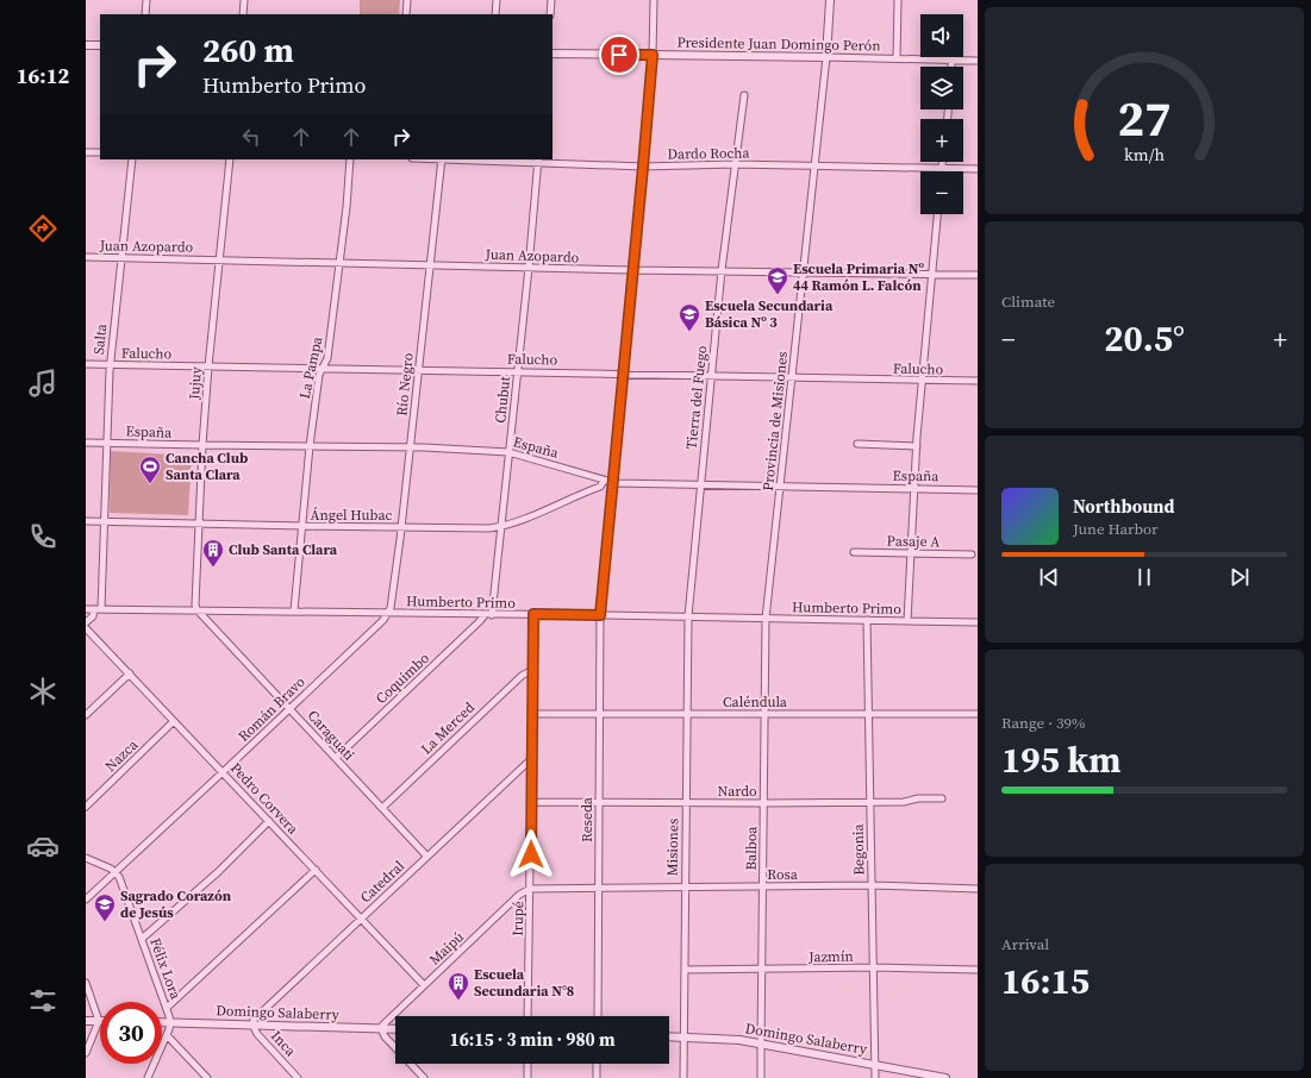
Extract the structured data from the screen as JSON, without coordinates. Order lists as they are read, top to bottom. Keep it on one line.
{"streets":{"street":["Presidente Juan Domingo Perón","Dardo Rocha","Juan Azopardo","Salta","Falucho","La Pampa","Jujuy","Río Negro","Tierra del Fuego","Chubut","Provincia de Misiones","España","Ángel Hubac","Pasaje A","Humberto Primo","Coquimbo","Caléndula","Román Bravo","La Merced","Caraguati","Nazca","Nardo","Pedro Corvera","Reseda","Misiones","Balboa","Begonia","Rosa","Catedral","Irupé","Maipú","Jazmín","Félix Lora","Domingo Salaberry","Inca"]},"crossings":[["Presidente Juan Domingo Perón","Provincia de Misiones"],["Presidente Juan Domingo Perón","Reseda"],["Dardo Rocha","Río Negro"],["Dardo Rocha","Tierra del Fuego"],["Dardo Rocha","Chubut"],["Dardo Rocha","Provincia de Misiones"],["Dardo Rocha","Reseda"],["Juan Azopardo","Salta"],["Juan Azopardo","La Pampa"],["Juan Azopardo","Jujuy"],["Juan Azopardo","Río Negro"],["Juan Azopardo","Tierra del Fuego"],["Juan Azopardo","Chubut"],["Juan Azopardo","Provincia de Misiones"],["Juan Azopardo","Reseda"],["Salta","Falucho"],["Salta","España"],["Salta","Ángel Hubac"],["Salta","Humberto Primo"],["Falucho","La Pampa"],["Falucho","Jujuy"],["Falucho","Río Negro"],["Falucho","Tierra del Fuego"],["Falucho","Chubut"],["Falucho","Provincia de Misiones"],["Falucho","Reseda"],["La Pampa","España"],["La Pampa","Ángel Hubac"],["La Pampa","Humberto Primo"],["Jujuy","España"],["Jujuy","Ángel Hubac"],["Jujuy","Humberto Primo"],["Jujuy","Caraguati"],["Río Negro","España"],["Río Negro","Ángel Hubac"],["Río Negro","Humberto Primo"],["Río Negro","Román Bravo"],["Tierra del Fuego","España"],["Tierra del Fuego","Humberto Primo"],["Tierra del Fuego","Misiones"],["Chubut","España"],["Chubut","Ángel Hubac"],["Chubut","Humberto Primo"],["Chubut","Coquimbo"],["Provincia de Misiones","España"],["Provincia de Misiones","Humberto Primo"],["Provincia de Misiones","Balboa"],["España","Ángel Hubac"],["España","Reseda"],["Humberto Primo","Coquimbo"],["Humberto Primo","Román Bravo"],["Humberto Primo","Caraguati"],["Humberto Primo","Reseda"],["Humberto Primo","Misiones"],["Humberto Primo","Balboa"],["Humberto Primo","Begonia"],["Humberto Primo","Irupé"],["Coquimbo","Caraguati"],["Caléndula","Reseda"],["Caléndula","Misiones"],["Caléndula","Balboa"],["Caléndula","Begonia"],["Caléndula","Irupé"],["Román Bravo","Caraguati"],["Román Bravo","Pedro Corvera"],["Román Bravo","Félix Lora"],["La Merced","Caraguati"],["La Merced","Irupé"],["Caraguati","Catedral"],["Nazca","Pedro Corvera"],["Nardo","Reseda"],["Nardo","Misiones"],["Nardo","Balboa"],["Nardo","Begonia"],["Nardo","Irupé"],["Pedro Corvera","Catedral"],["Pedro Corvera","Maipú"],["Reseda","Rosa"],["Misiones","Rosa"],["Misiones","Jazmín"],["Misiones","Domingo Salaberry"],["Balboa","Rosa"],["Balboa","Jazmín"],["Balboa","Domingo Salaberry"],["Begonia","Rosa"],["Begonia","Jazmín"],["Begonia","Domingo Salaberry"],["Rosa","Irupé"],["Rosa","Maipú"],["Catedral","Irupé"],["Catedral","Domingo Salaberry"],["Catedral","Inca"],["Irupé","Maipú"],["Maipú","Domingo Salaberry"],["Félix Lora","Domingo Salaberry"],["Domingo Salaberry","Inca"]],"places":{"school or university":["Escuela Primaria Nº 44 Ramón L. Falcón","Escuela Secundaria Básica Nº 3","Sagrado Corazón de Jesús"],"sports":["Cancha Club Santa Clara"],"building":["Club Santa Clara","Escuela Secundaria N°8"]},"page":{"tabs":"16:12","map_buttons":["+","−"],"turn":["260 m","Humberto Primo"],"tile":["Climate",["Range · 39%","195 km"],["Arrival","16:15"]],"heat":["−","20.5°","+"],"song":["Northbound","June Harbor"],"limit":"30","trip":"16:15 · 3 min · 980 m","gauge":["27","km/h"]}}
